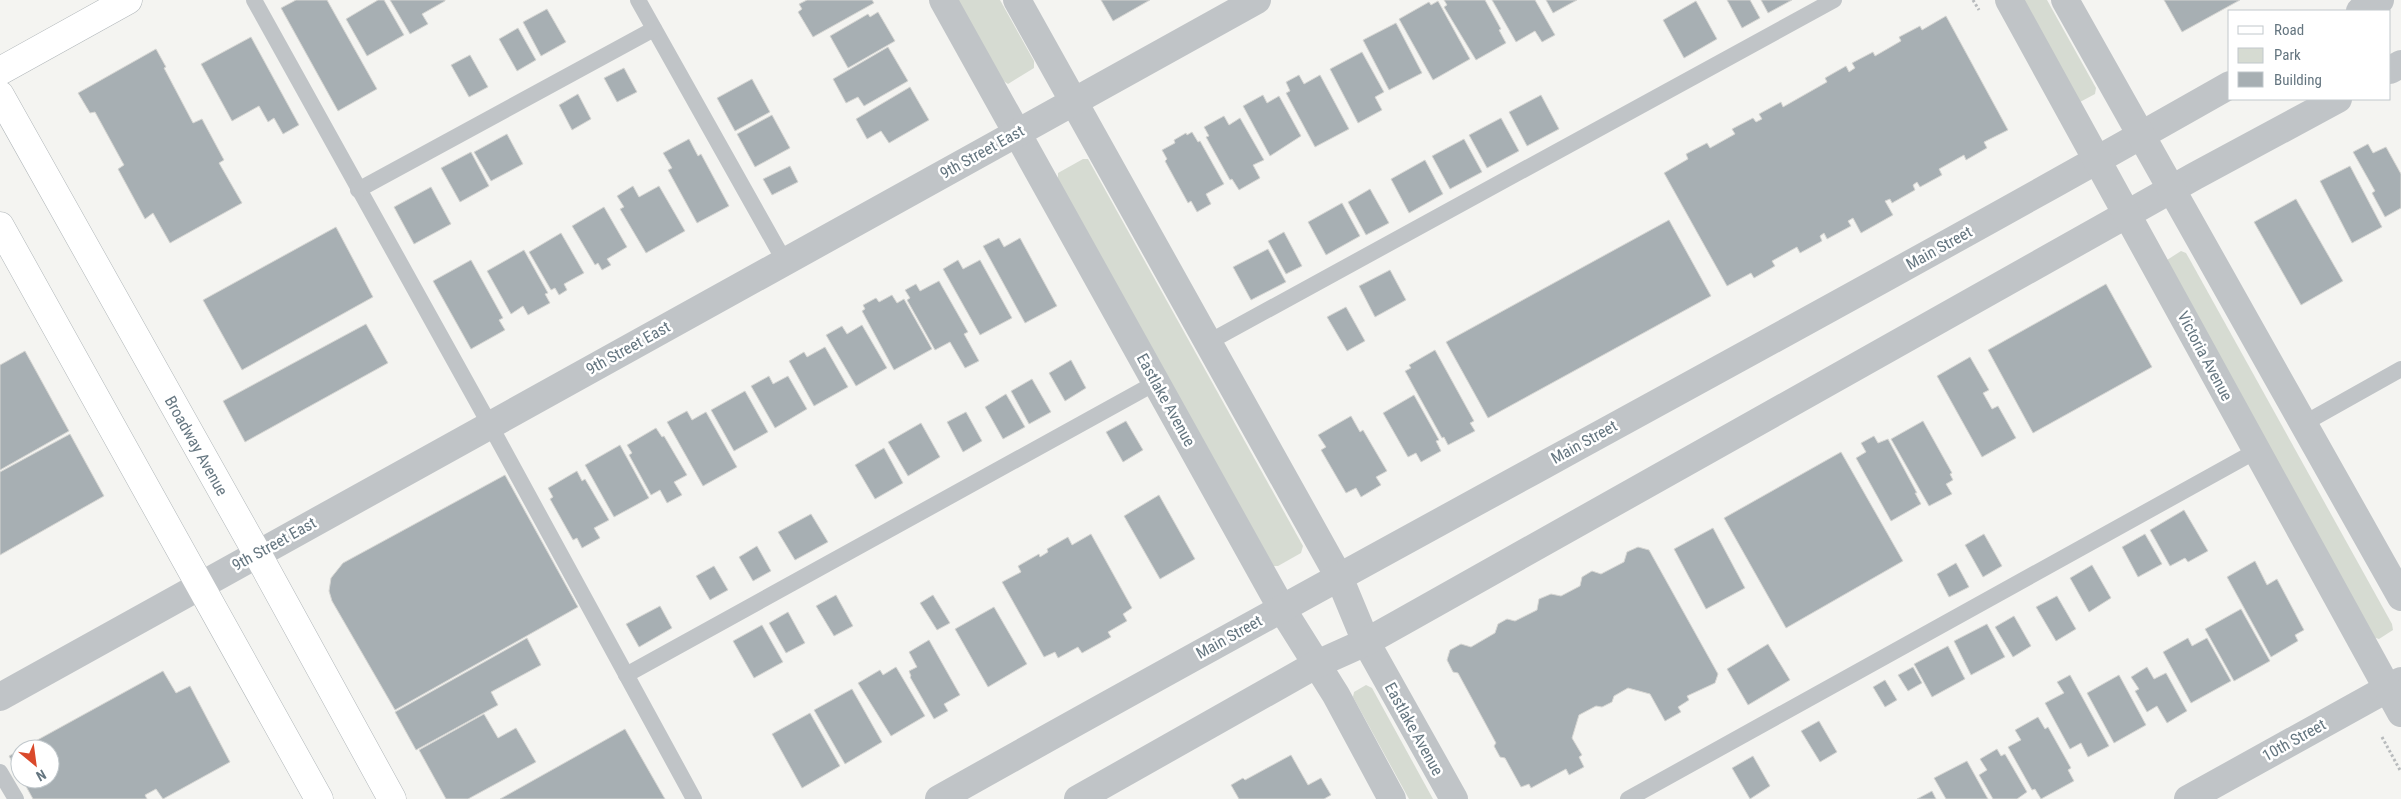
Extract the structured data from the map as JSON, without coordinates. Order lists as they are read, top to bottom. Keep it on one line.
{"streets":{"main road":["Broadway Avenue"],"street":["9th Street East","Main Street","Victoria Avenue","Eastlake Avenue","10th Street"]},"crossings":[["9th Street East","Eastlake Avenue"],["9th Street East","Broadway Avenue"],["Main Street","Victoria Avenue"],["Main Street","Eastlake Avenue"],["Victoria Avenue","10th Street"]],"legend":["Road","Park","Building"],"north":"bottom right"}
